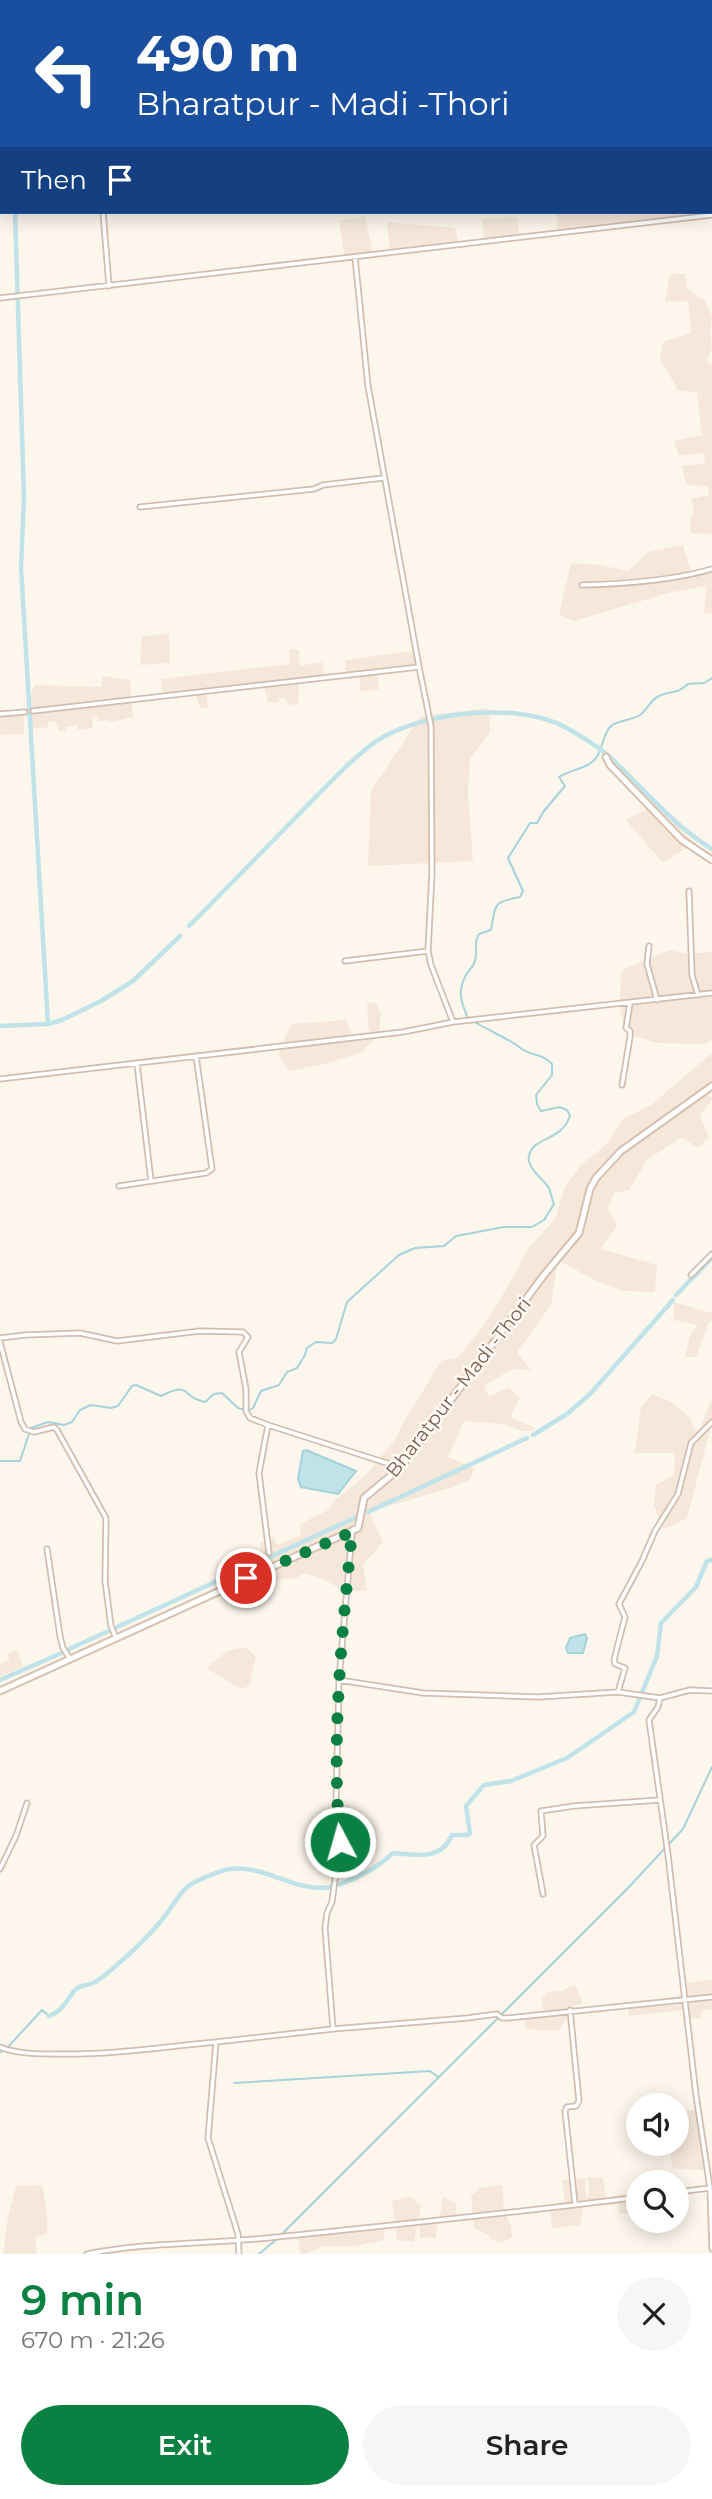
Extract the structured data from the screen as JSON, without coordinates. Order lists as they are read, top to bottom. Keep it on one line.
{"streets":{"main road":["Bharatpur - Madi -Thori"]},"page":{"turn":["490 m","Bharatpur - Madi -Thori"],"then":"Then","heading":["9 min","670 m · 21:26"],"buttons":["Exit","Share"]}}
